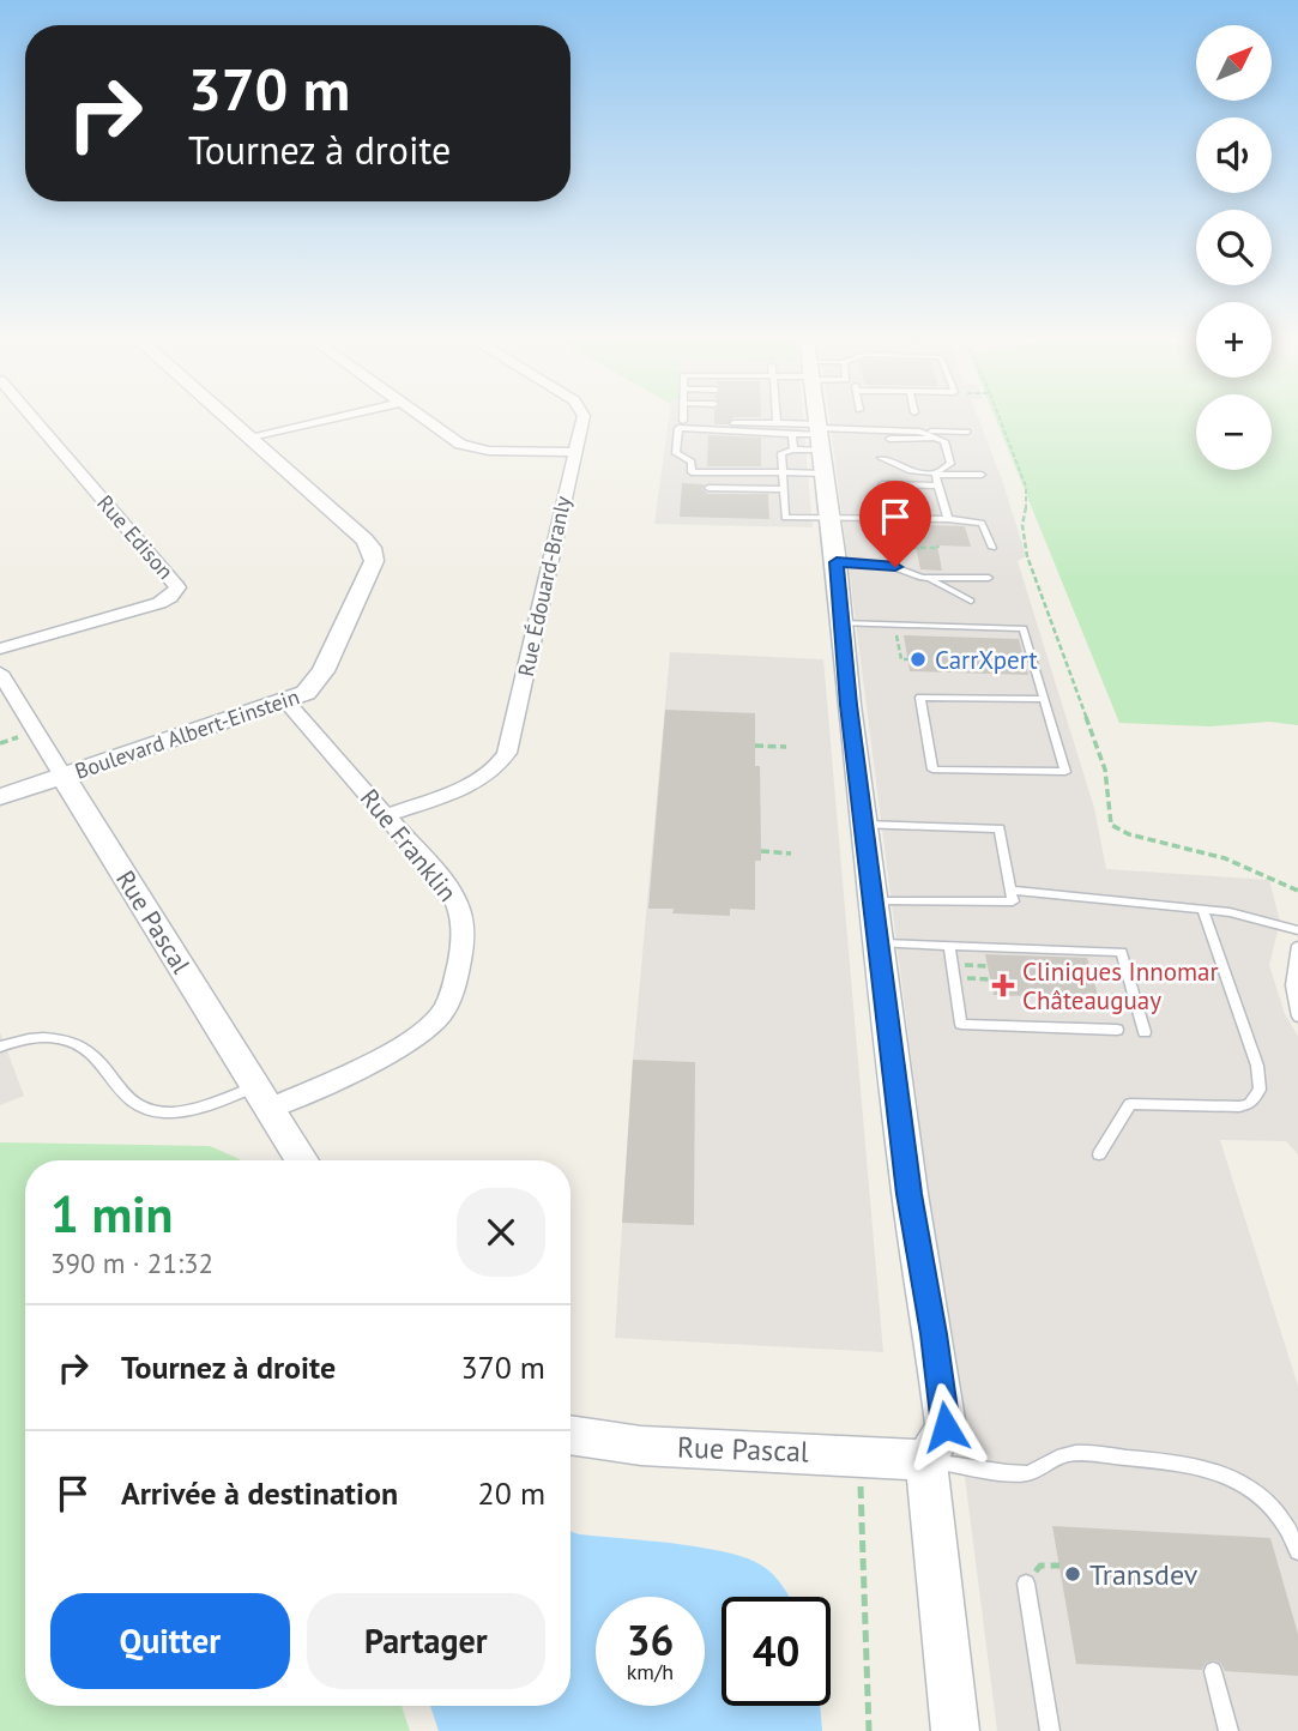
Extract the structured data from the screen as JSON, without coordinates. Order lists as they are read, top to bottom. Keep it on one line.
{"streets":{"street":["Rue Edison","Rue Édouard-Branly","Boulevard Albert-Einstein","Rue Franklin","Rue Pascal"]},"crossings":[["Rue Édouard-Branly","Rue Franklin"],["Boulevard Albert-Einstein","Rue Franklin"],["Boulevard Albert-Einstein","Rue Pascal"],["Rue Franklin","Rue Pascal"]],"places":{"other":["CarrXpert","Transdev"],"health":["Cliniques Innomar Châteauguay"]},"north":"top right","page":{"map_buttons":["+","−"],"turn":["370 m","Tournez à droite"],"heading":["1 min","390 m · 21:32"],"list":[{"name":"Tournez à droite","value":"370 m"},{"name":"Arrivée à destination","value":"20 m"}],"buttons":["Quitter","Partager"],"speed":"36 km/h","limit":"40"}}
